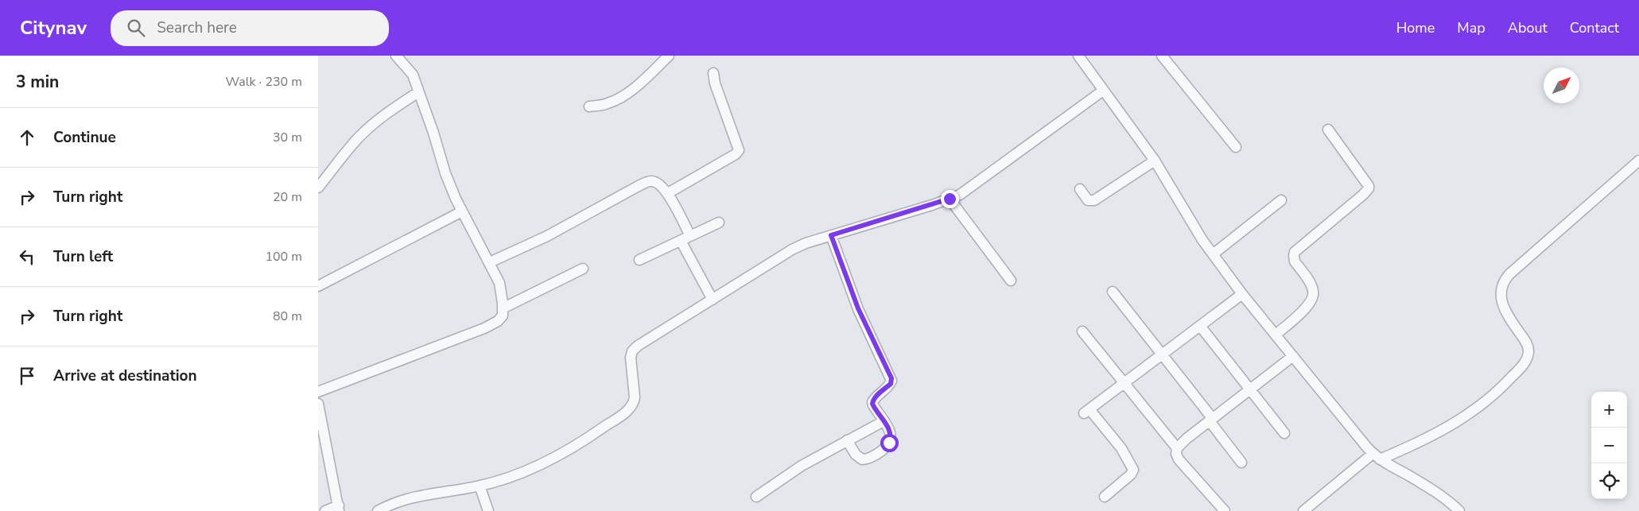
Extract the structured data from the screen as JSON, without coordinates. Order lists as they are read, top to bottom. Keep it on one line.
{"north":"top right","page":{"header":"Citynav","search":"Search here","nav":["Home","Map","About","Contact"],"heading":["3 min","Walk · 230 m"],"list":[["Continue","30 m"],["Turn right","20 m"],["Turn left","100 m"],["Turn right","80 m"],"Arrive at destination"],"map_buttons":["+","−"]}}
